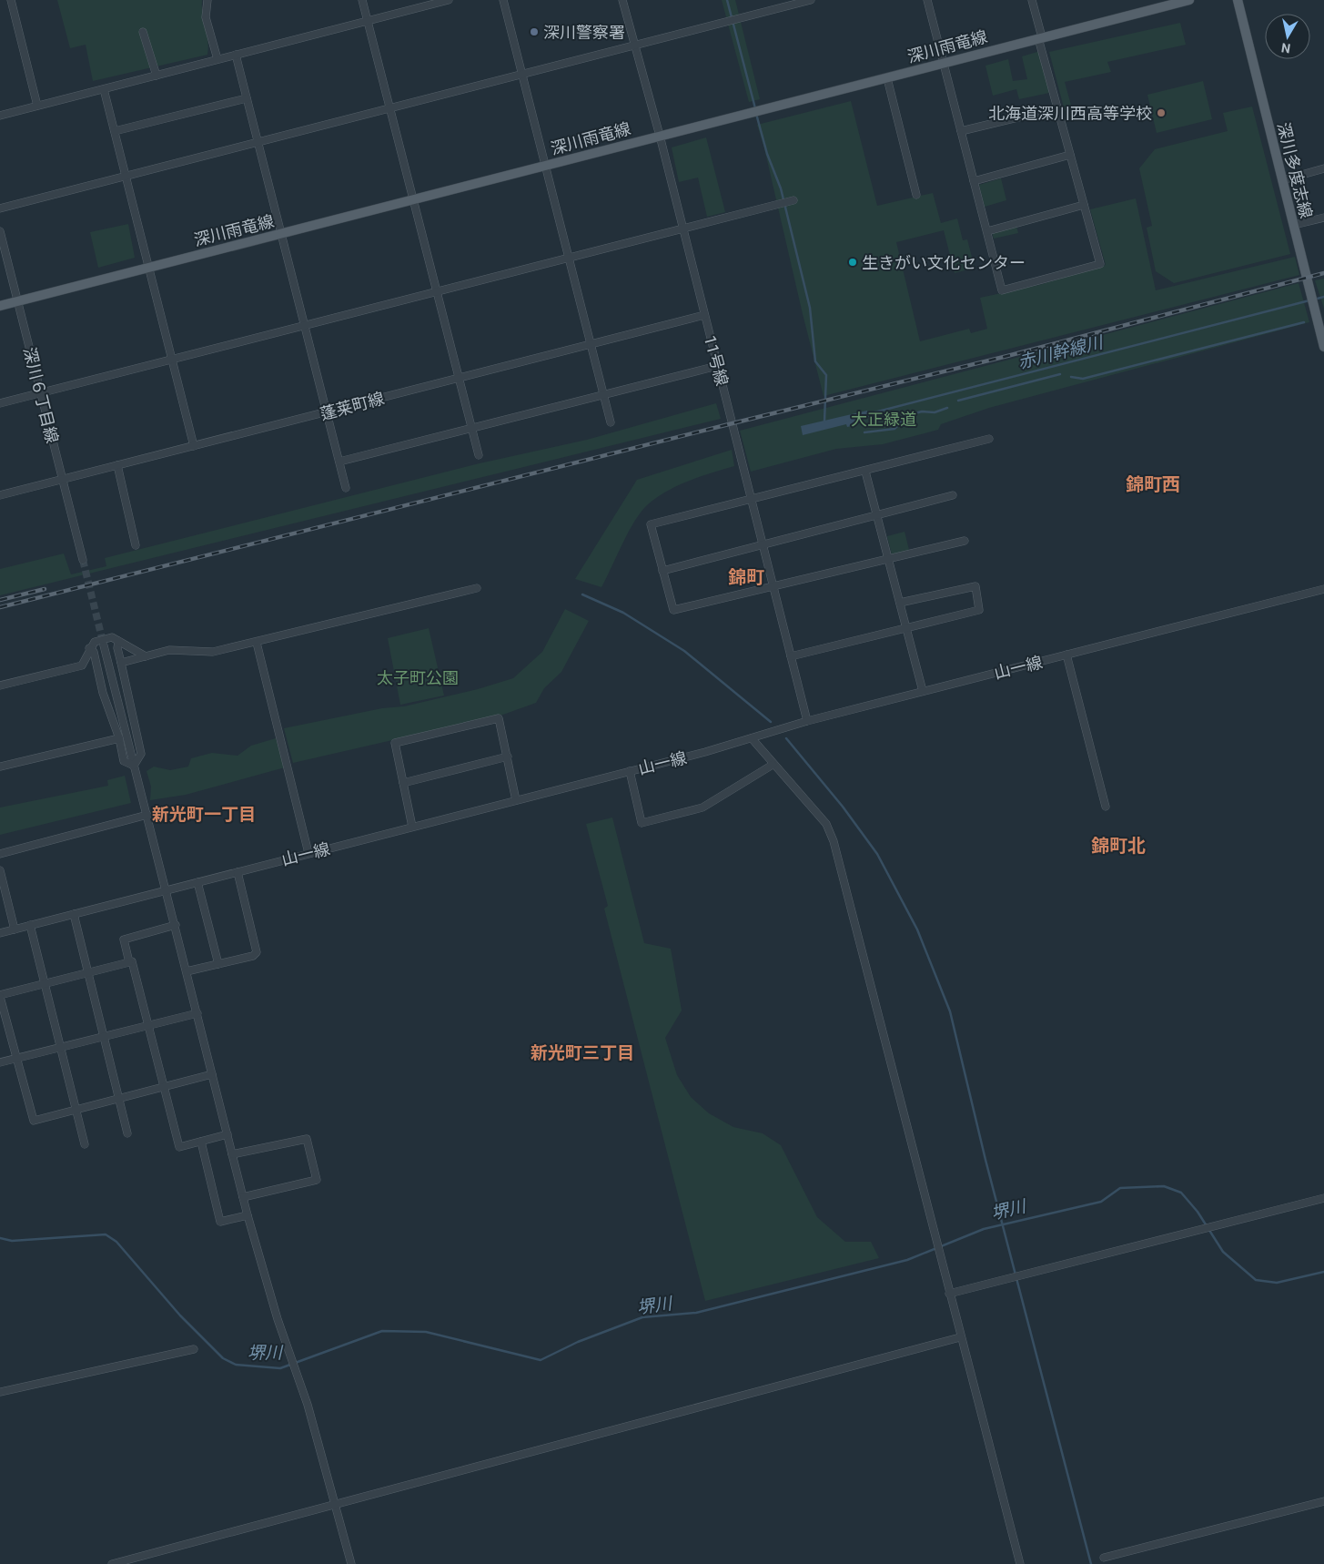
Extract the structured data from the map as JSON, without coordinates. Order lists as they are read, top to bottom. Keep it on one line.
{"streets":{"main road":["深川雨竜線","深川多度志線"],"street":["11号線","深川６丁目線","蓬莱町線","山一線"]},"crossings":[["深川雨竜線","11号線"],["深川雨竜線","深川６丁目線"],["11号線","蓬莱町線"],["11号線","山一線"],["深川６丁目線","蓬莱町線"]],"districts":["錦町西","錦町","新光町一丁目","錦町北","新光町三丁目"],"water":["赤川幹線川","堺川"],"parks":["大正緑道","太子町公園"],"places":["深川警察署","北海道深川西高等学校","生きがい文化センター"],"north":"bottom"}
